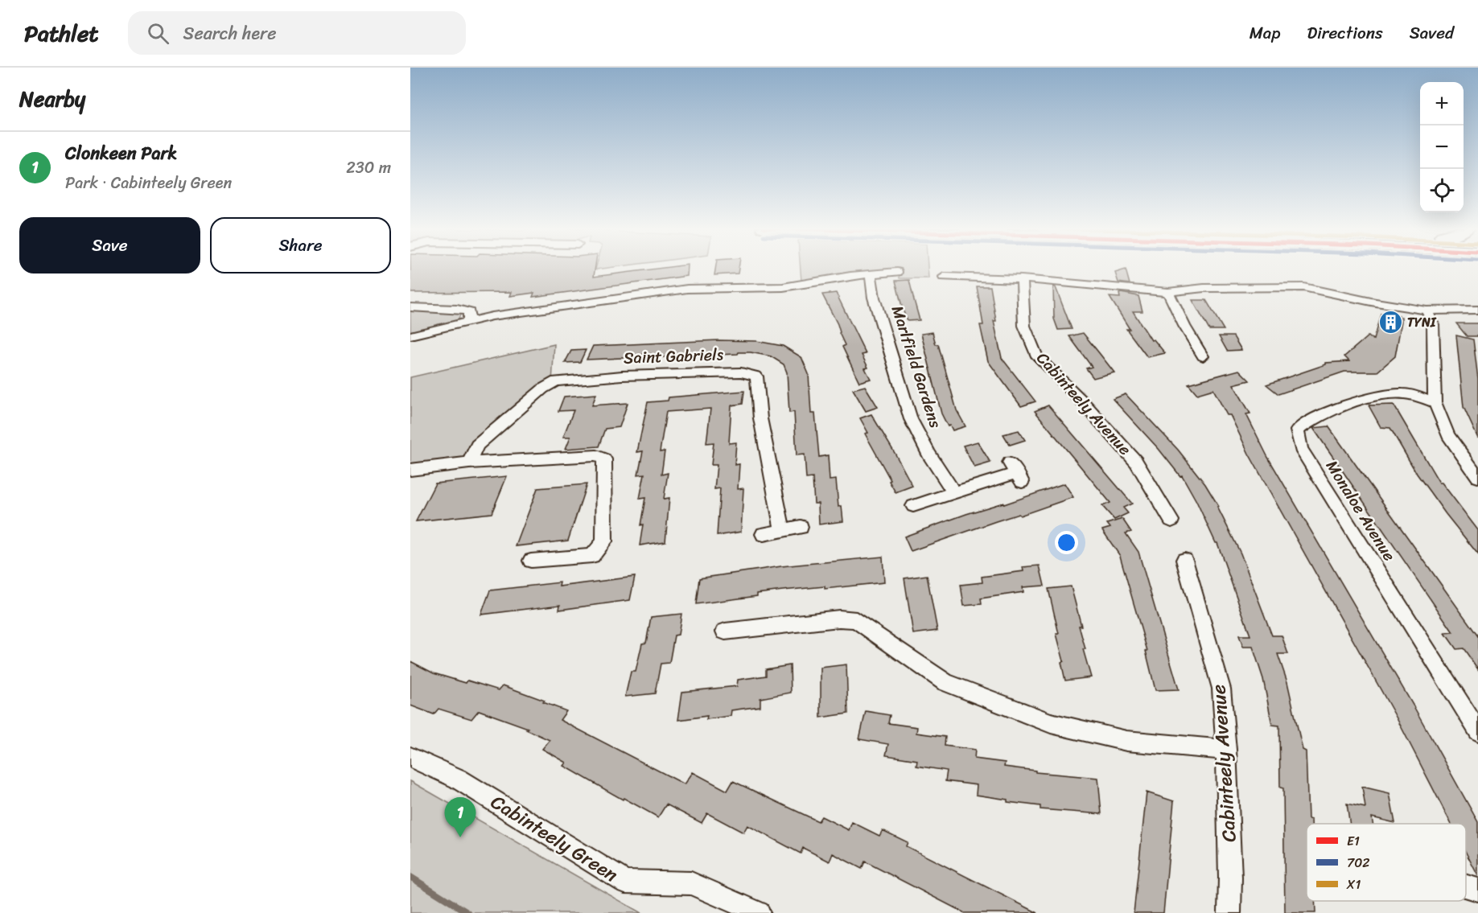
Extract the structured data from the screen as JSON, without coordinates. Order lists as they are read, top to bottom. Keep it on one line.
{"streets":{"street":["Saint Gabriels","Marlfield Gardens","Cabinteely Avenue","Monaloe Avenue","Cabinteely Green"]},"places":{"building":["TYNI"]},"legend":["E1","702","X1"],"page":{"header":"Pathlet","search":"Search here","nav":["Map","Directions","Saved"],"heading":"Nearby","map_buttons":["+","−"],"list":[{"mark":"1","name":"Clonkeen Park","note":"Park · Cabinteely Green","value":"230 m"}],"buttons":["Save","Share"],"pins":"1"}}
